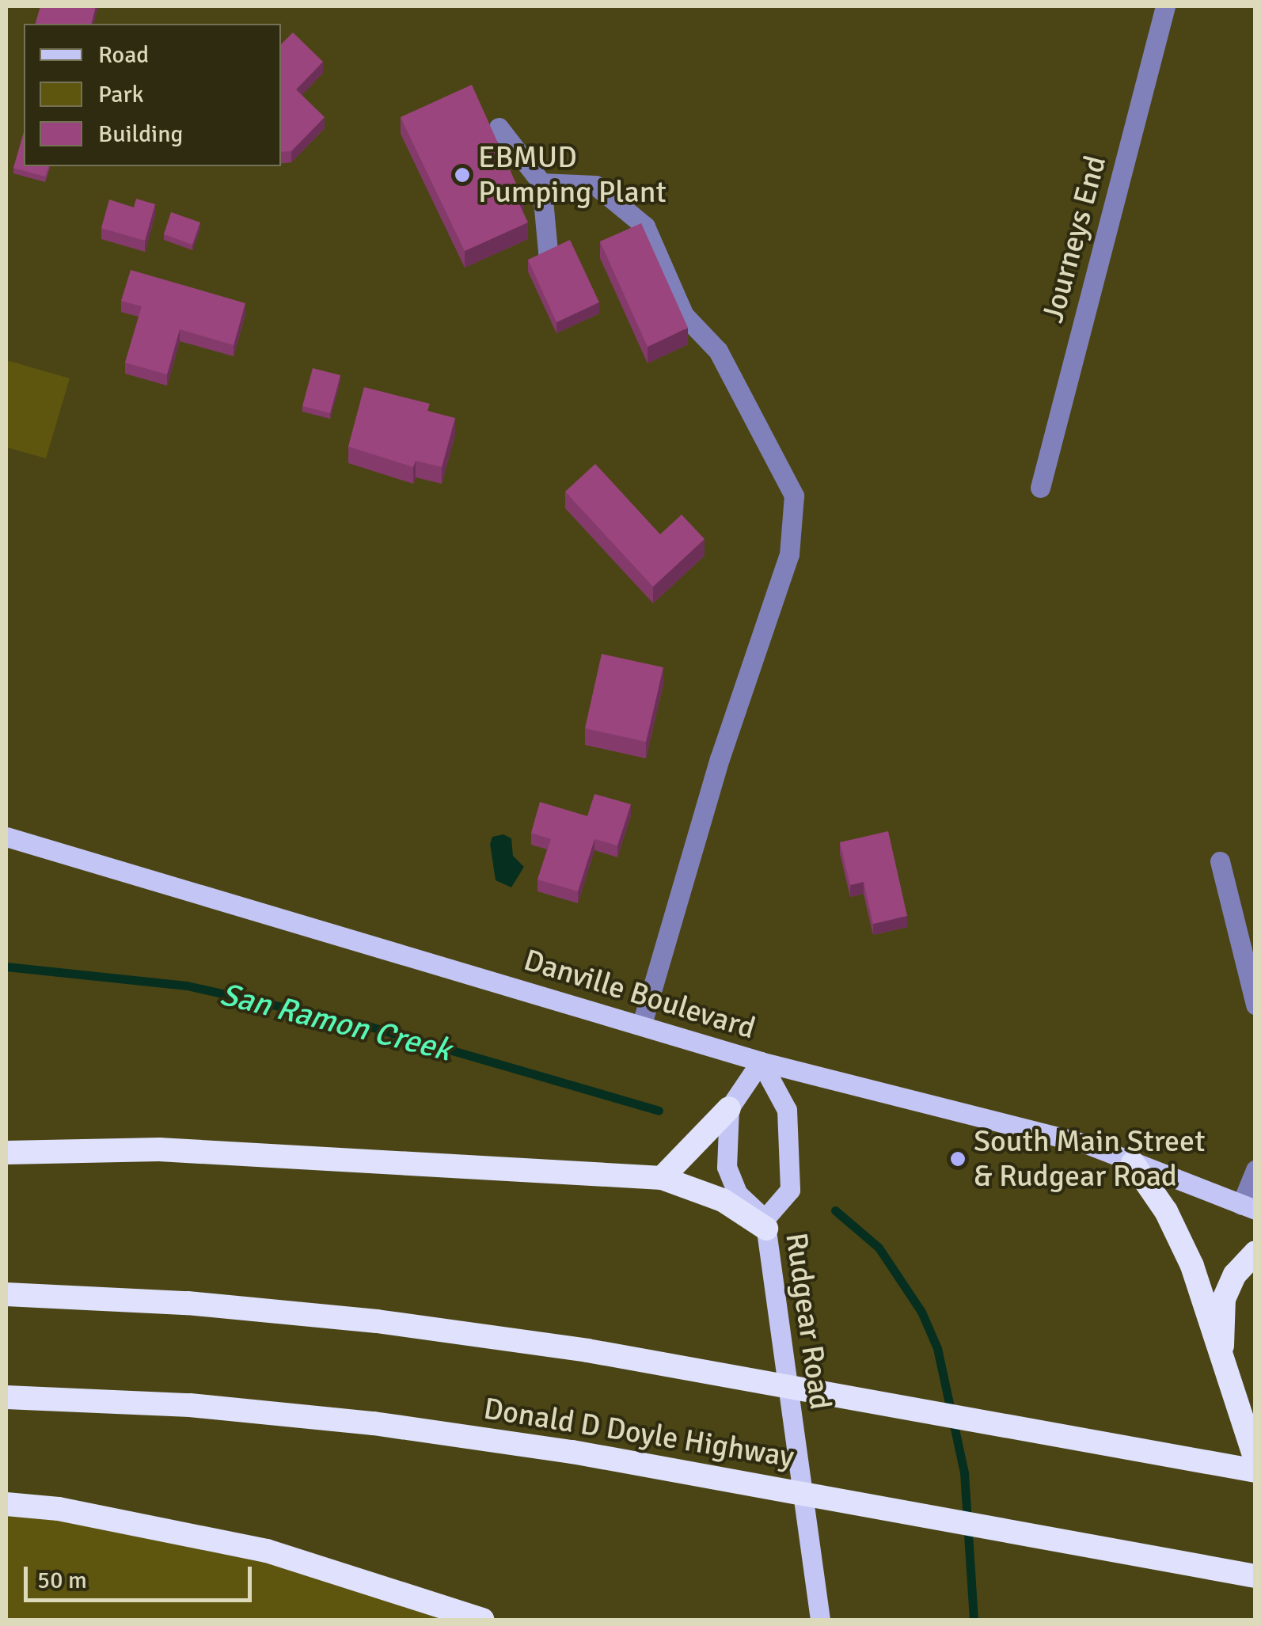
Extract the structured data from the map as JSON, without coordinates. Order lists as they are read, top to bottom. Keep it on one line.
{"streets":{"highway":["Donald D Doyle Highway"],"main road":["Danville Boulevard","Rudgear Road"],"street":["Journeys End"]},"crossings":[["Danville Boulevard","Rudgear Road"]],"water":["San Ramon Creek"],"places":["EBMUD Pumping Plant","South Main Street & Rudgear Road"],"legend":["Road","Park","Building"],"scale_bar":"50 m"}
